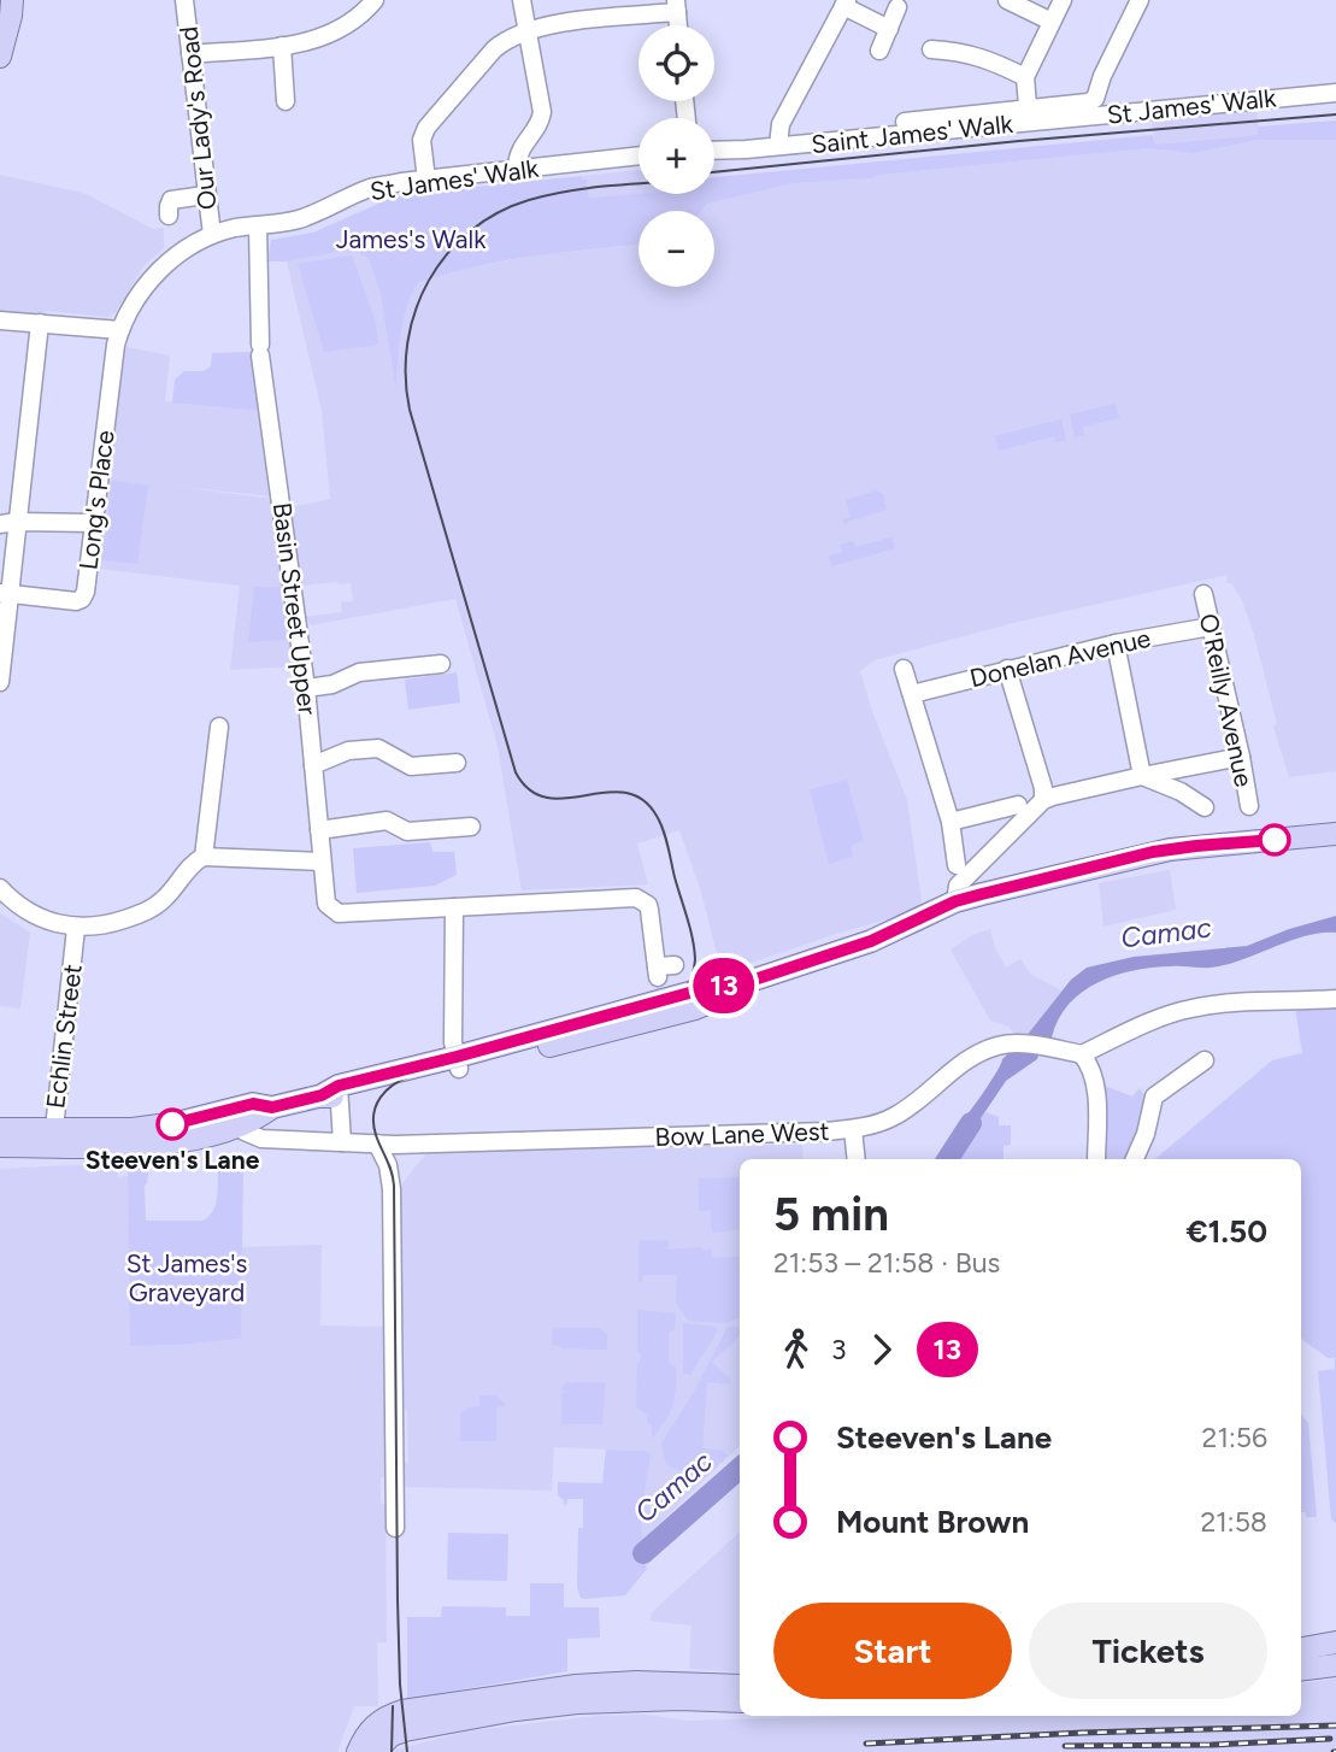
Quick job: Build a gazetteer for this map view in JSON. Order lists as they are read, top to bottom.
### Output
{
  "streets": {
    "street": [
      "St James' Walk",
      "Our Lady's Road",
      "Saint James' Walk",
      "Long's Place",
      "Basin Street Upper",
      "Donelan Avenue",
      "O'Reilly Avenue",
      "Echlin Street",
      "Bow Lane West"
    ]
  },
  "crossings": [
    ["St James' Walk", "Our Lady's Road"],
    ["St James' Walk", "Saint James' Walk"],
    ["St James' Walk", "Long's Place"],
    ["St James' Walk", "Basin Street Upper"],
    ["Our Lady's Road", "Long's Place"],
    ["Donelan Avenue", "O'Reilly Avenue"]
  ],
  "water": ["Camac"],
  "parks": ["James's Walk", "St James's Graveyard"],
  "places": ["Steeven's Lane"],
  "lines": ["bus line 13"],
  "page": {
    "on_map": "13",
    "map_buttons": ["+", "−"],
    "heading": ["5 min", "21:53 – 21:58 · Bus", "€1.50"],
    "legs": ["3", "13"],
    "list": [
      {
        "name": "Steeven's Lane",
        "value": "21:56"
      },
      {
        "name": "Mount Brown",
        "value": "21:58"
      }
    ],
    "buttons": ["Start", "Tickets"]
  }
}
